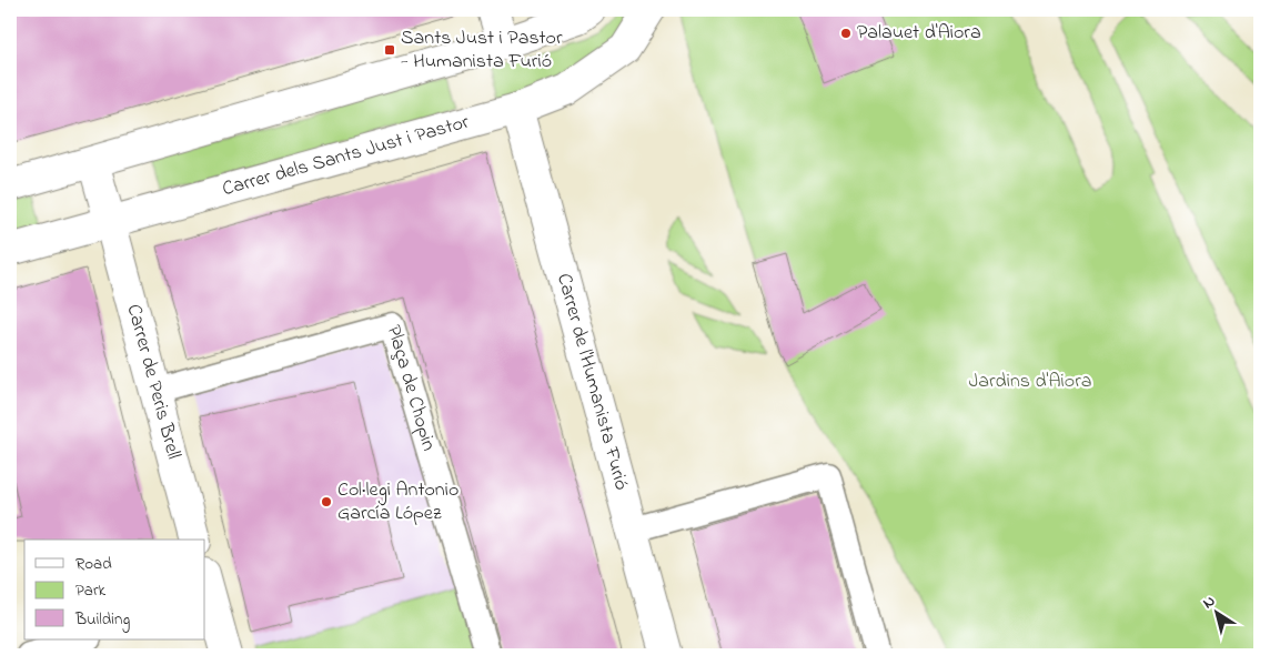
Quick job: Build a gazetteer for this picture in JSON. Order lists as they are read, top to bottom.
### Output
{
  "streets": {
    "street": [
      "Carrer dels Sants Just i Pastor",
      "Carrer de Peris Brell",
      "Carrer de l'Humanista Furió",
      "Plaça de Chopin"
    ]
  },
  "crossings": [
    ["Carrer dels Sants Just i Pastor", "Carrer de Peris Brell"],
    ["Carrer dels Sants Just i Pastor", "Carrer de l'Humanista Furió"],
    ["Carrer de Peris Brell", "Plaça de Chopin"]
  ],
  "parks": ["Jardins d'Aiora"],
  "places": {
    "other": ["Palauet d'Aiora", "Col·legi Antonio García López"],
    "transit": ["Sants Just i Pastor - Humanista Furió"]
  },
  "legend": ["Road", "Park", "Building"],
  "north": "top left"
}
